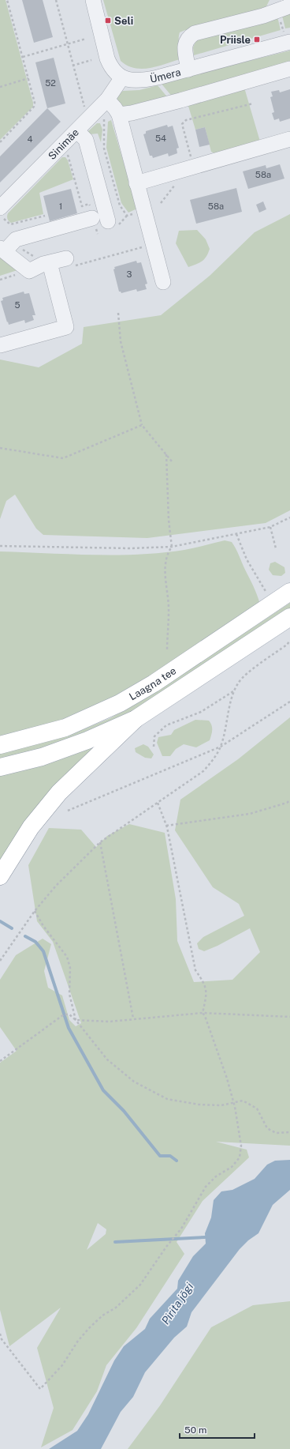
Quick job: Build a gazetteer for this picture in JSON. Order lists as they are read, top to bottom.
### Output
{
  "streets": {
    "main road": ["Laagna tee"],
    "street": ["Ümera", "Sinimäe"]
  },
  "crossings": [
    ["Ümera", "Sinimäe"]
  ],
  "water": ["Pirita jõgi"],
  "places": {
    "transit": ["Seli", "Priisle"]
  },
  "house_numbers": [
    "52",
    "54",
    "4",
    "58a",
    "1",
    "58a",
    "3",
    "5"
  ],
  "scale_bar": "50 m"
}
